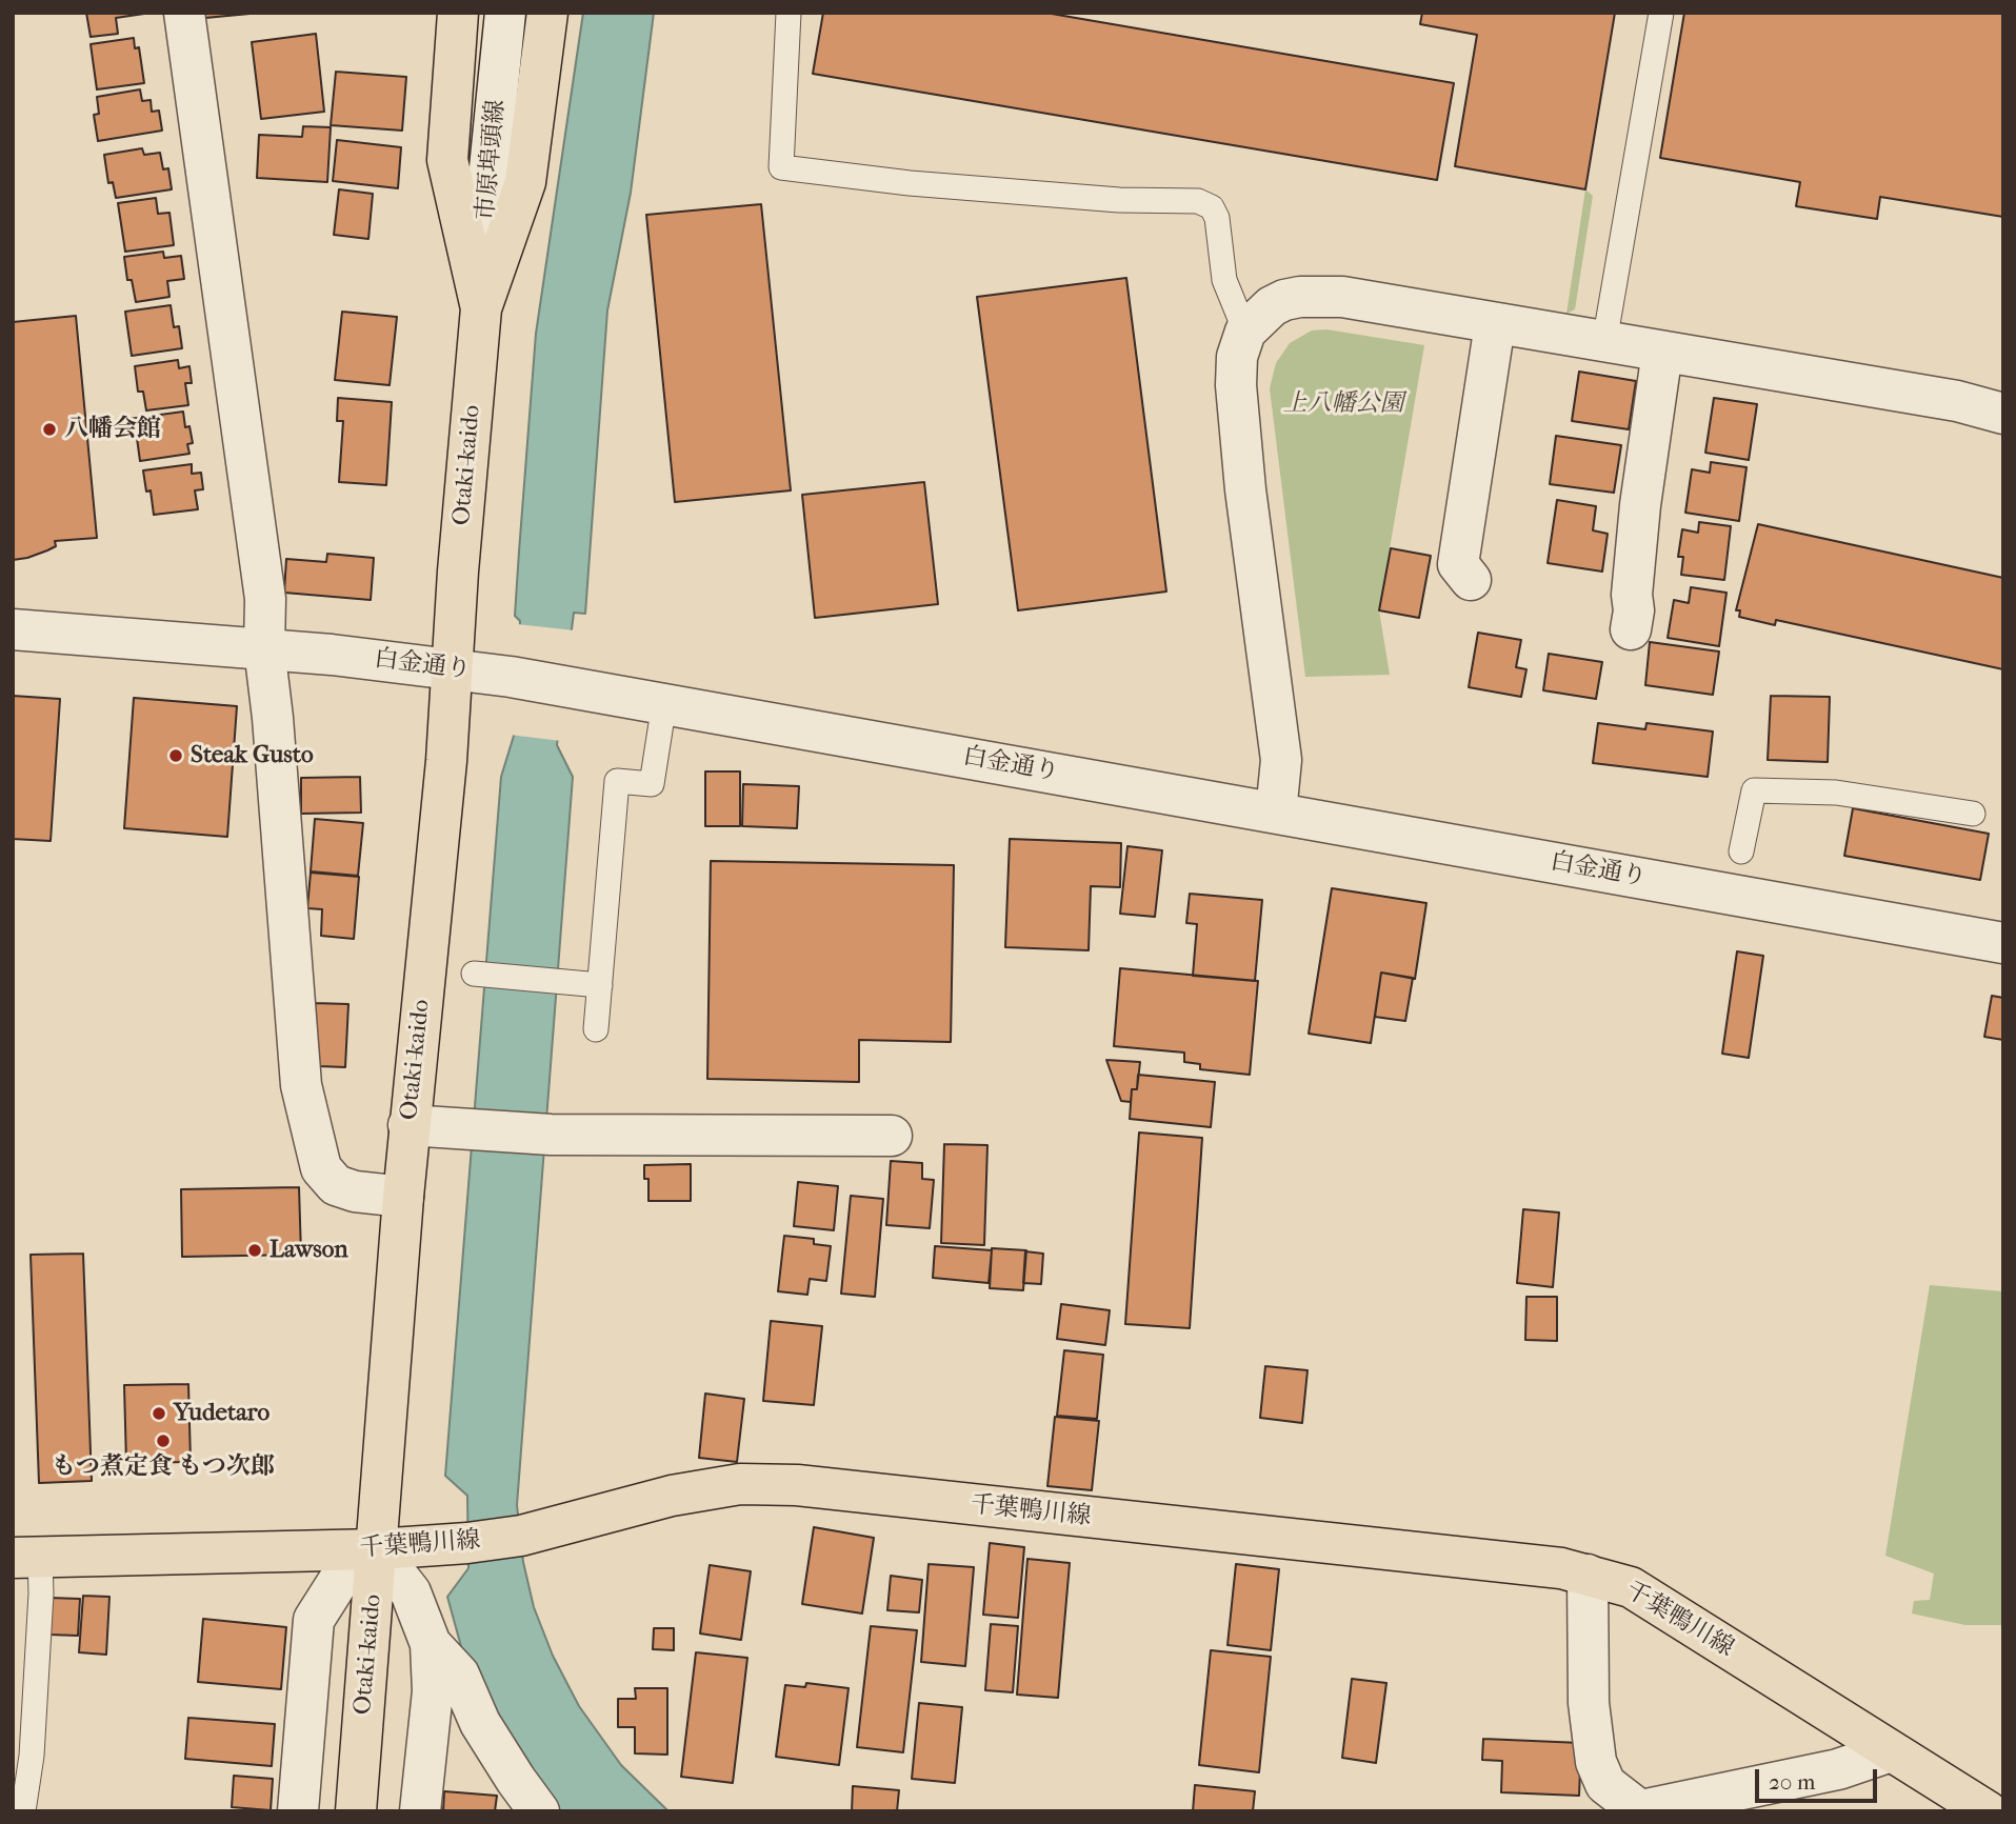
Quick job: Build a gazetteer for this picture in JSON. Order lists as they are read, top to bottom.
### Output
{
  "streets": {
    "main road": ["Otaki-kaido", "千葉鴨川線"],
    "street": ["市原埠頭線", "白金通り"]
  },
  "crossings": [
    ["市原埠頭線", "Otaki-kaido"],
    ["Otaki-kaido", "白金通り"],
    ["Otaki-kaido", "千葉鴨川線"]
  ],
  "parks": ["上八幡公園"],
  "places": [
    "八幡会館",
    "Steak Gusto",
    "Lawson",
    "Yudetaro",
    "もつ煮定食 もつ次郎"
  ],
  "scale_bar": "20 m"
}
